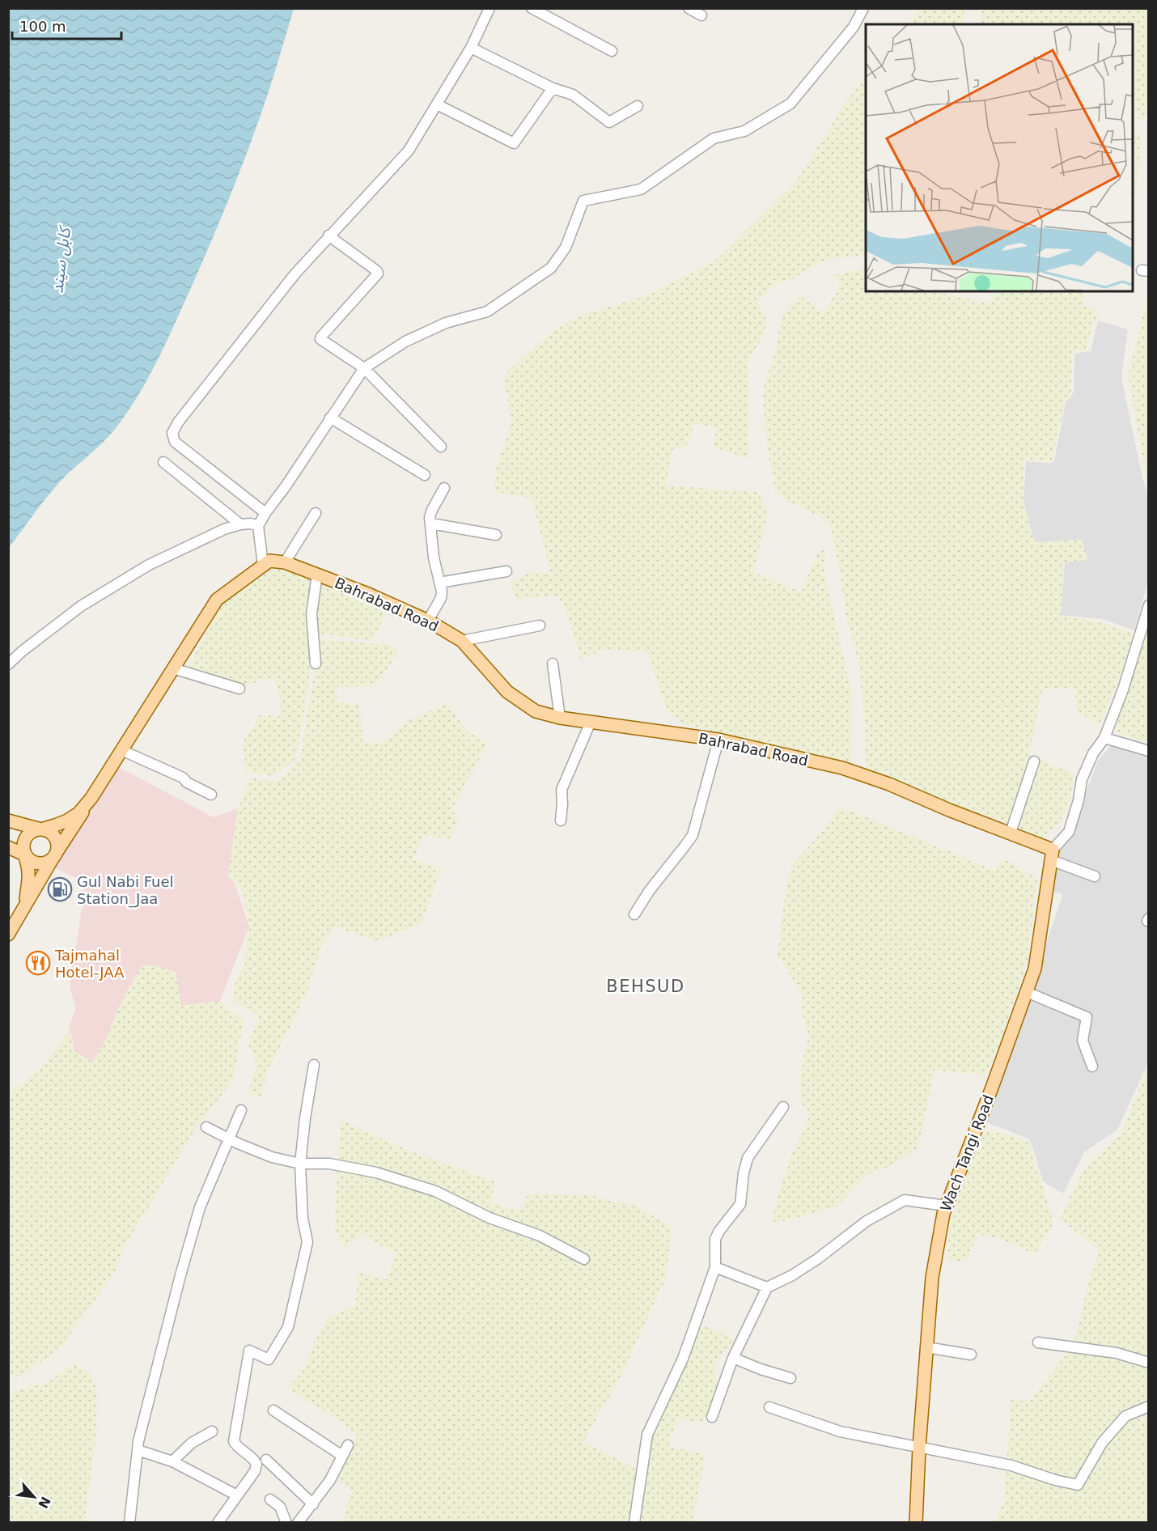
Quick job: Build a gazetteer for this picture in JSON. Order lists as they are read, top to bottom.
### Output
{
  "streets": {
    "main road": ["Bahrabad Road", "Wach Tangi Road"]
  },
  "crossings": [
    ["Bahrabad Road", "Wach Tangi Road"]
  ],
  "districts": ["BEHSUD"],
  "water": ["کابل سيند"],
  "places": {
    "fuel station": ["Gul Nabi Fuel Station_Jaa"],
    "restaurant": ["Tajmahal Hotel-JAA"]
  },
  "scale_bar": "100 m",
  "north": "bottom right"
}
